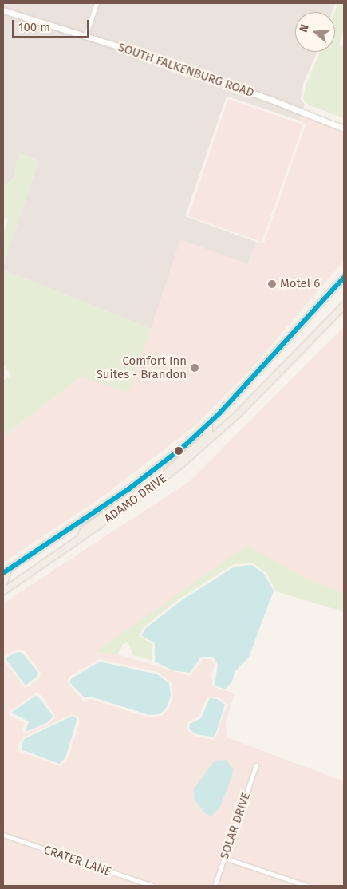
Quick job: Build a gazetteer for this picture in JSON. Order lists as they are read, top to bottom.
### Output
{
  "streets": {
    "main road": ["ADAMO DRIVE"],
    "street": ["SOUTH FALKENBURG ROAD", "SOLAR DRIVE", "CRATER LANE"]
  },
  "places": ["Motel 6", "Comfort Inn Suites - Brandon"],
  "scale_bar": "100 m",
  "north": "left"
}
